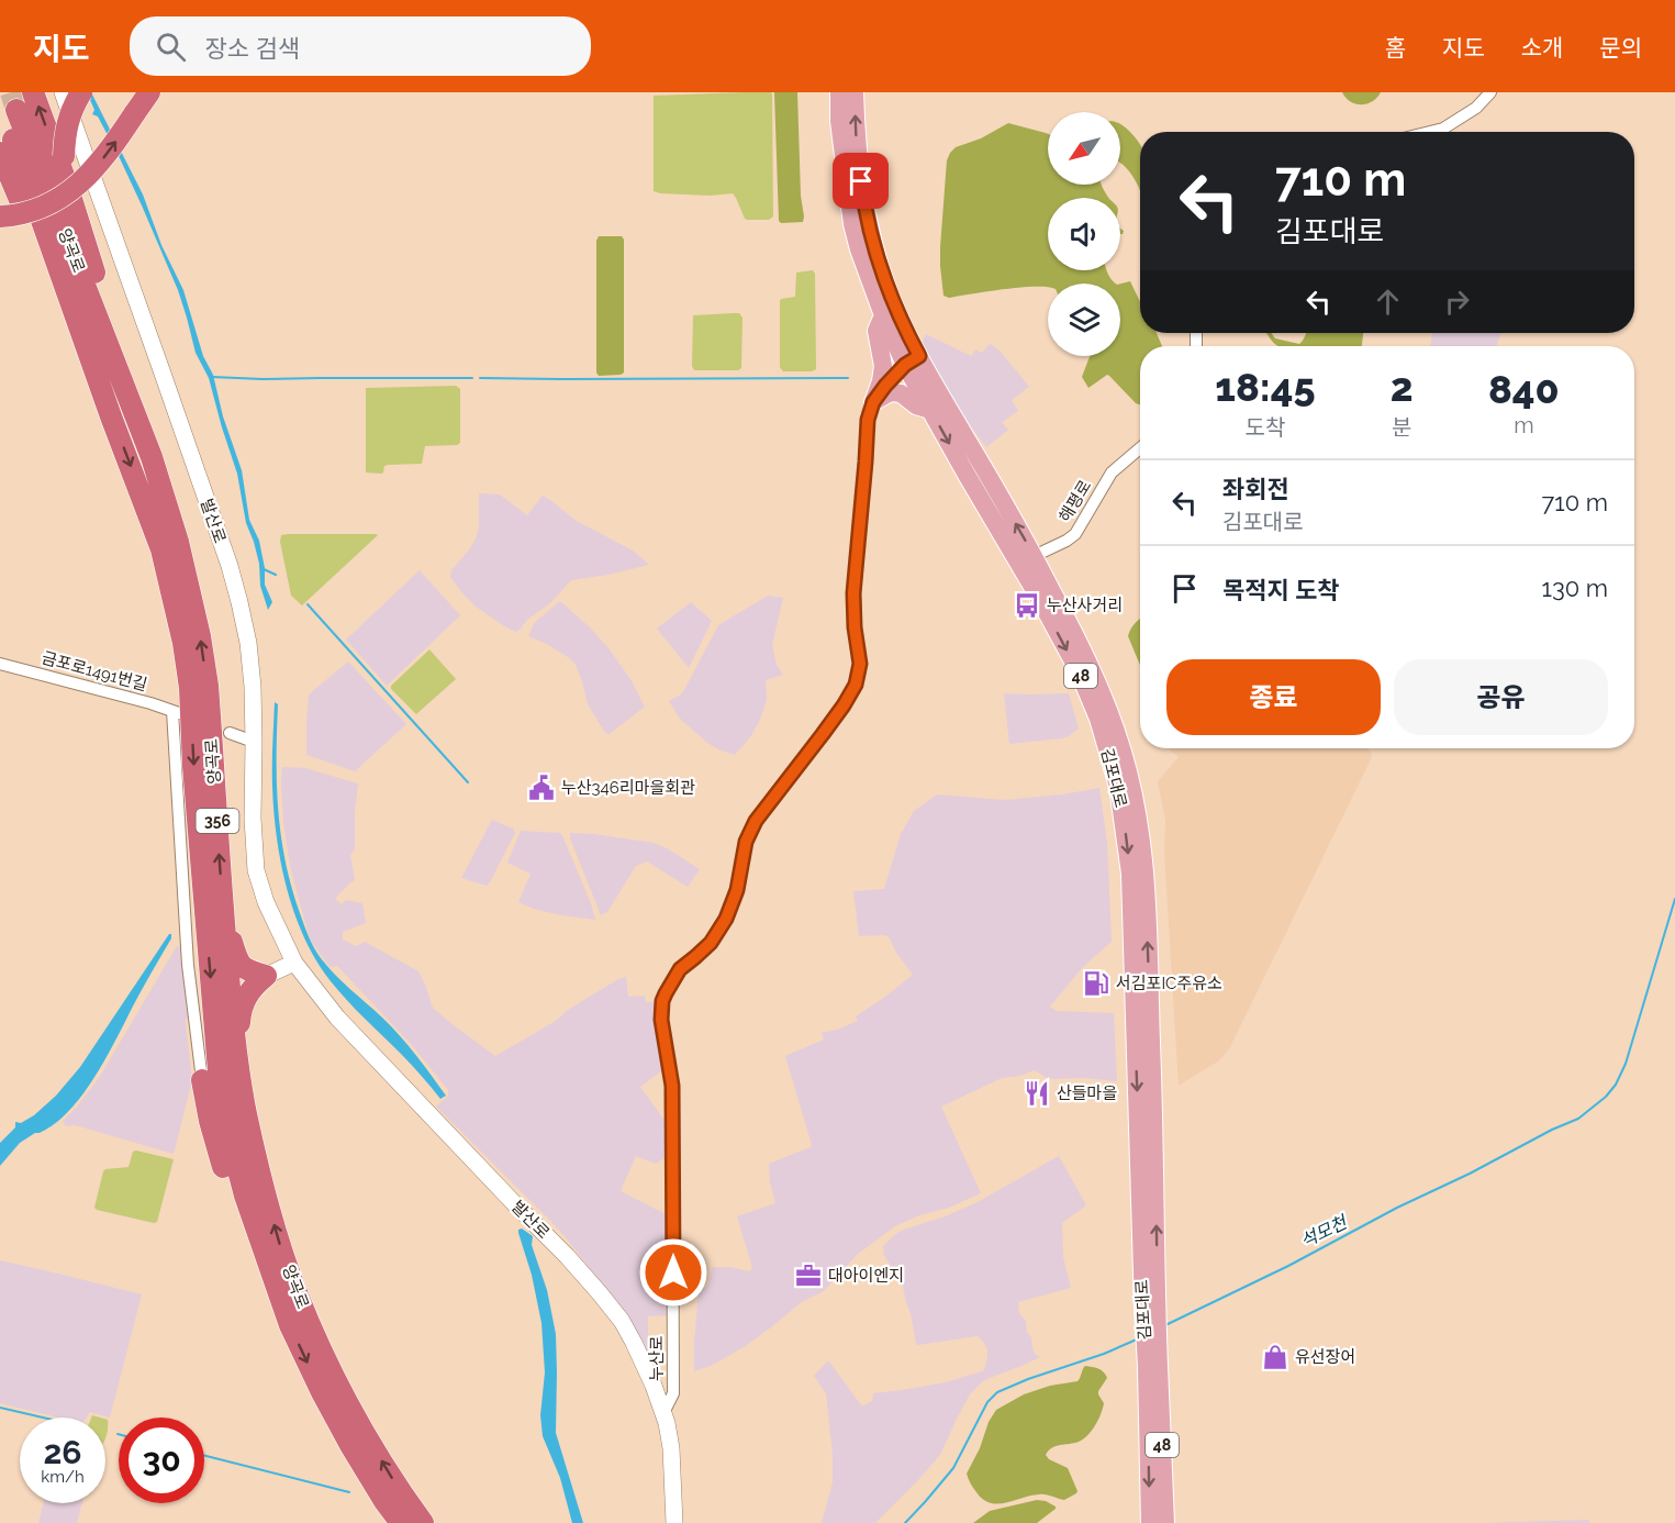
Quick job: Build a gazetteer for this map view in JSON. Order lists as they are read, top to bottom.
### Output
{
  "streets": {
    "highway": ["양곡로", "356"],
    "main road": ["48", "김포대로"],
    "street": [
      "해평로",
      "발산로",
      "금포로1491번길",
      "누산로"
    ]
  },
  "crossings": [
    ["해평로", "김포대로"],
    ["발산로", "누산로"],
    ["김포대로", "누산로"]
  ],
  "water": ["석모천"],
  "places": {
    "bus stop": ["누산사거리"],
    "public building": ["누산346리마을회관"],
    "fuel station": ["서김포IC주유소"],
    "restaurant": ["산들마을"],
    "office": ["대아이엔지"],
    "shop": ["유선장어"]
  },
  "north": "bottom left",
  "page": {
    "header": "지도",
    "search": "장소 검색",
    "nav": [
      "홈",
      "지도",
      "소개",
      "문의"
    ],
    "turn": ["710 m", "김포대로"],
    "eta": [
      "18:45",
      "도착",
      "2",
      "분",
      "840",
      "m"
    ],
    "list": [
      {
        "name": "좌회전",
        "note": "김포대로",
        "value": "710 m"
      },
      {
        "name": "목적지 도착",
        "value": "130 m"
      }
    ],
    "buttons": ["종료", "공유"],
    "speed": "26 km/h",
    "limit": "30"
  }
}
